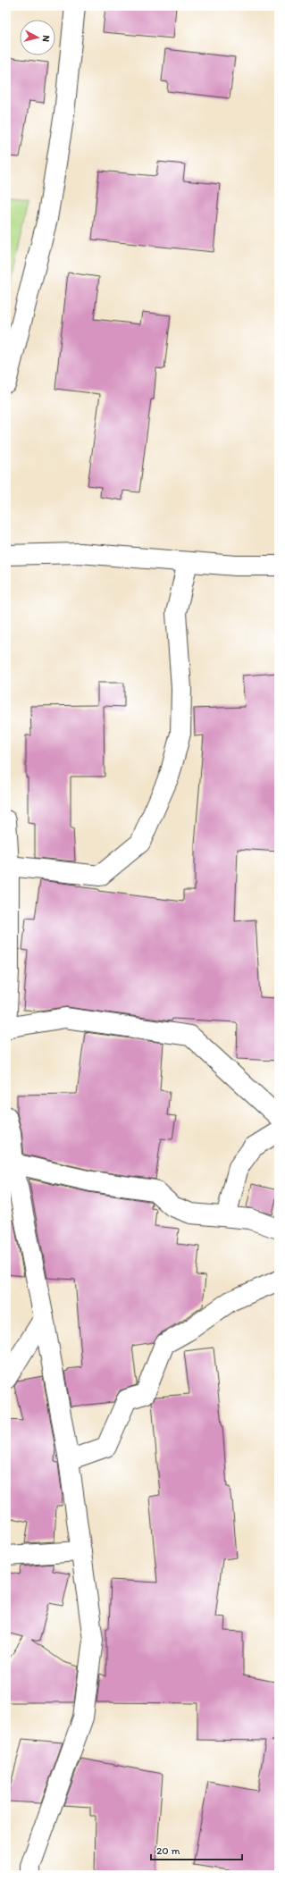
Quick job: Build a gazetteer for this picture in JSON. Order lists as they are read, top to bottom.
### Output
{
  "scale_bar": "20 m",
  "north": "right"
}
